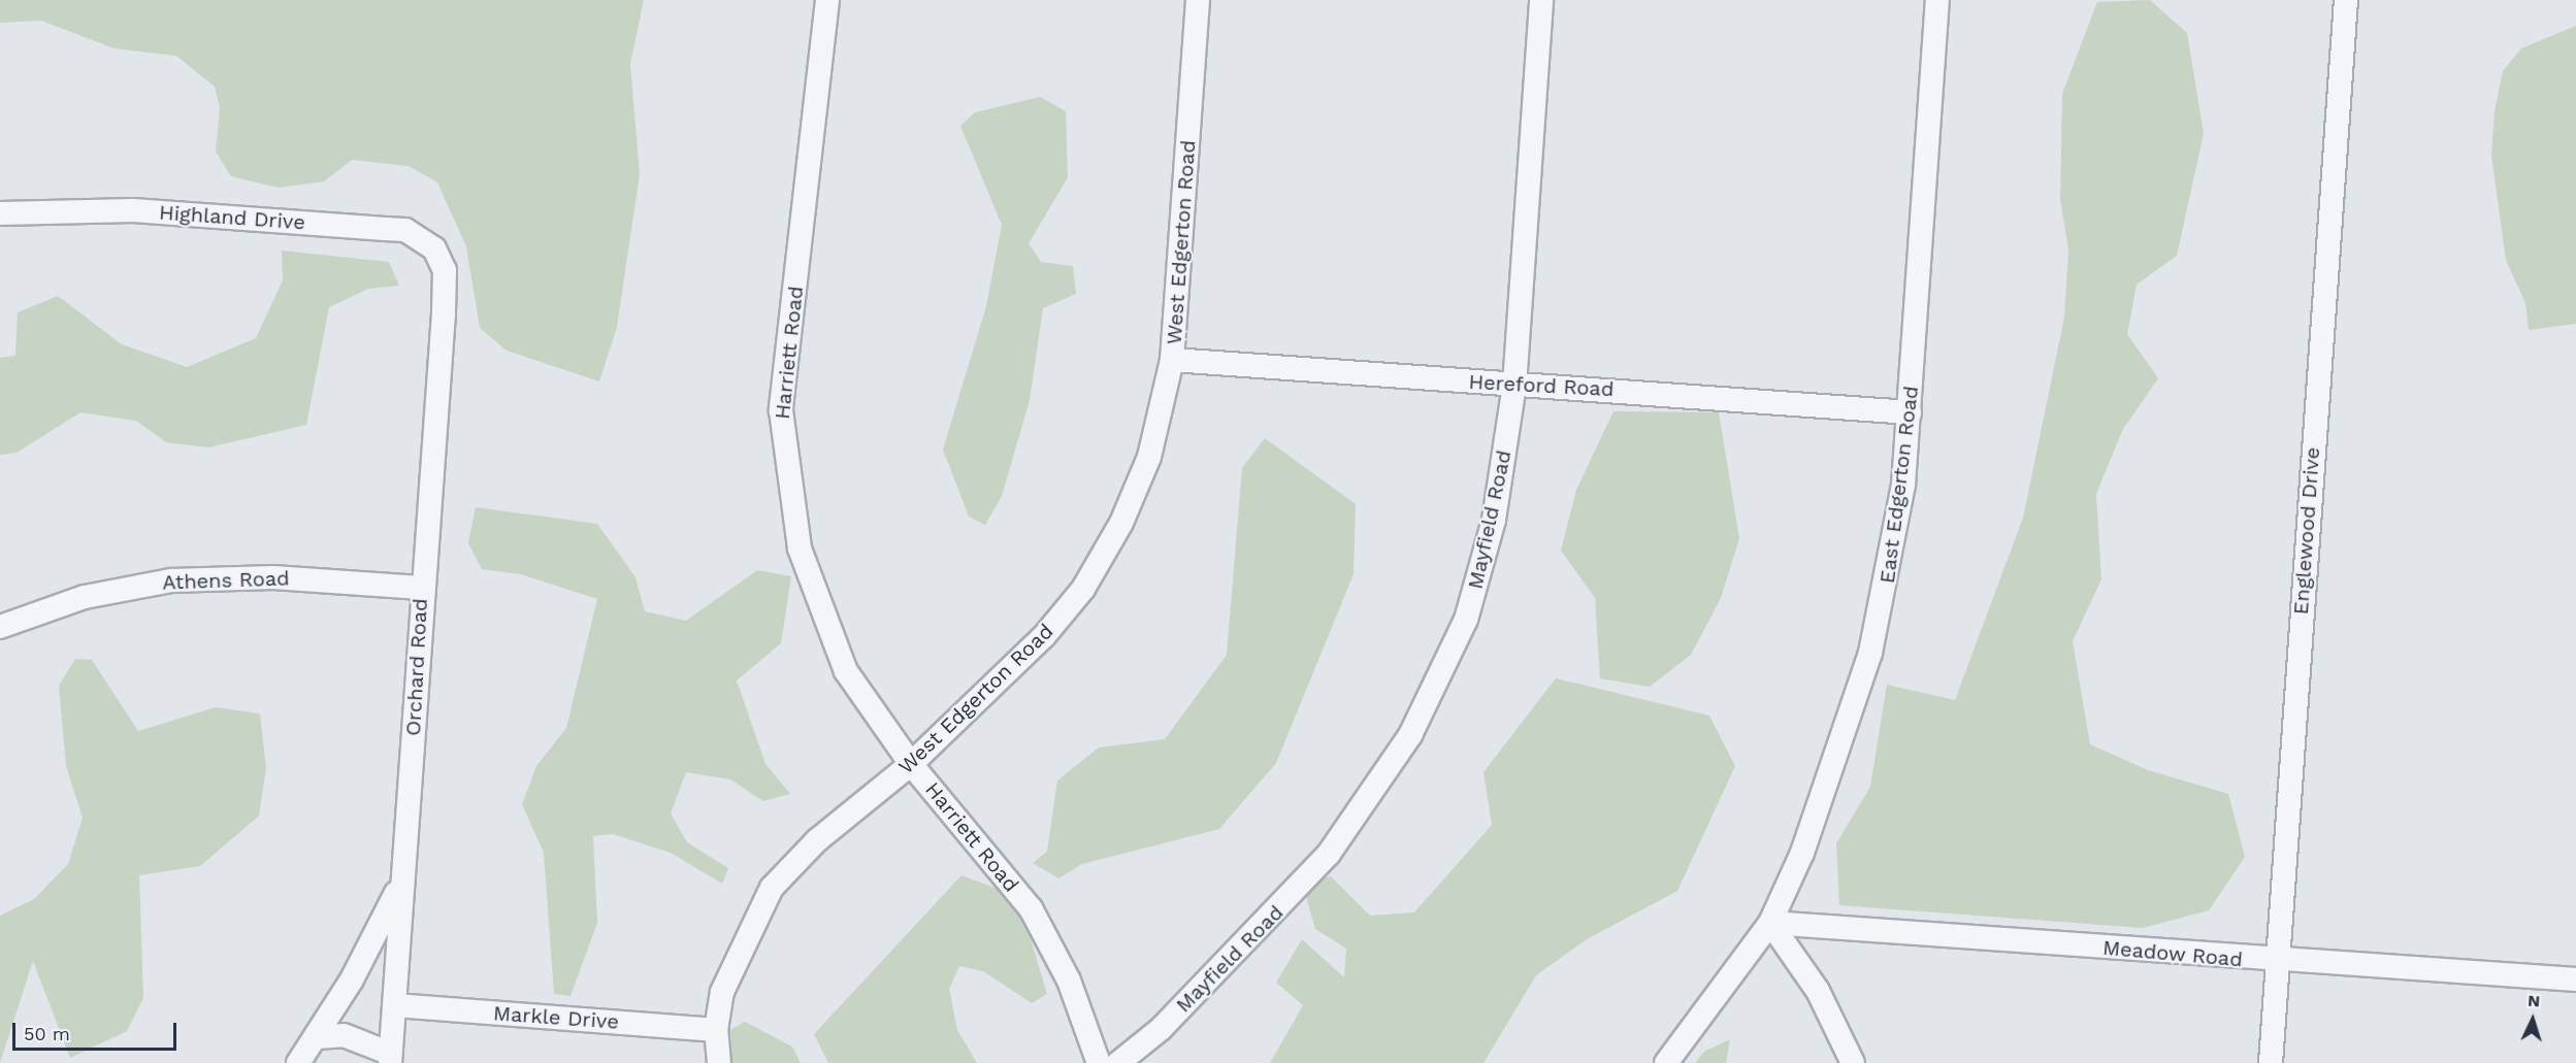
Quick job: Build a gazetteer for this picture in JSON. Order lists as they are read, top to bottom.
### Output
{
  "streets": {
    "street": [
      "Highland Drive",
      "West Edgerton Road",
      "Harriett Road",
      "Hereford Road",
      "East Edgerton Road",
      "Mayfield Road",
      "Englewood Drive",
      "Athens Road",
      "Orchard Road",
      "Meadow Road",
      "Markle Drive"
    ]
  },
  "crossings": [
    ["Highland Drive", "Orchard Road"],
    ["West Edgerton Road", "Harriett Road"],
    ["West Edgerton Road", "Hereford Road"],
    ["West Edgerton Road", "Markle Drive"],
    ["Hereford Road", "East Edgerton Road"],
    ["Hereford Road", "Mayfield Road"],
    ["East Edgerton Road", "Meadow Road"],
    ["Englewood Drive", "Meadow Road"],
    ["Athens Road", "Orchard Road"],
    ["Orchard Road", "Markle Drive"]
  ],
  "scale_bar": "50 m",
  "north": "top"
}
